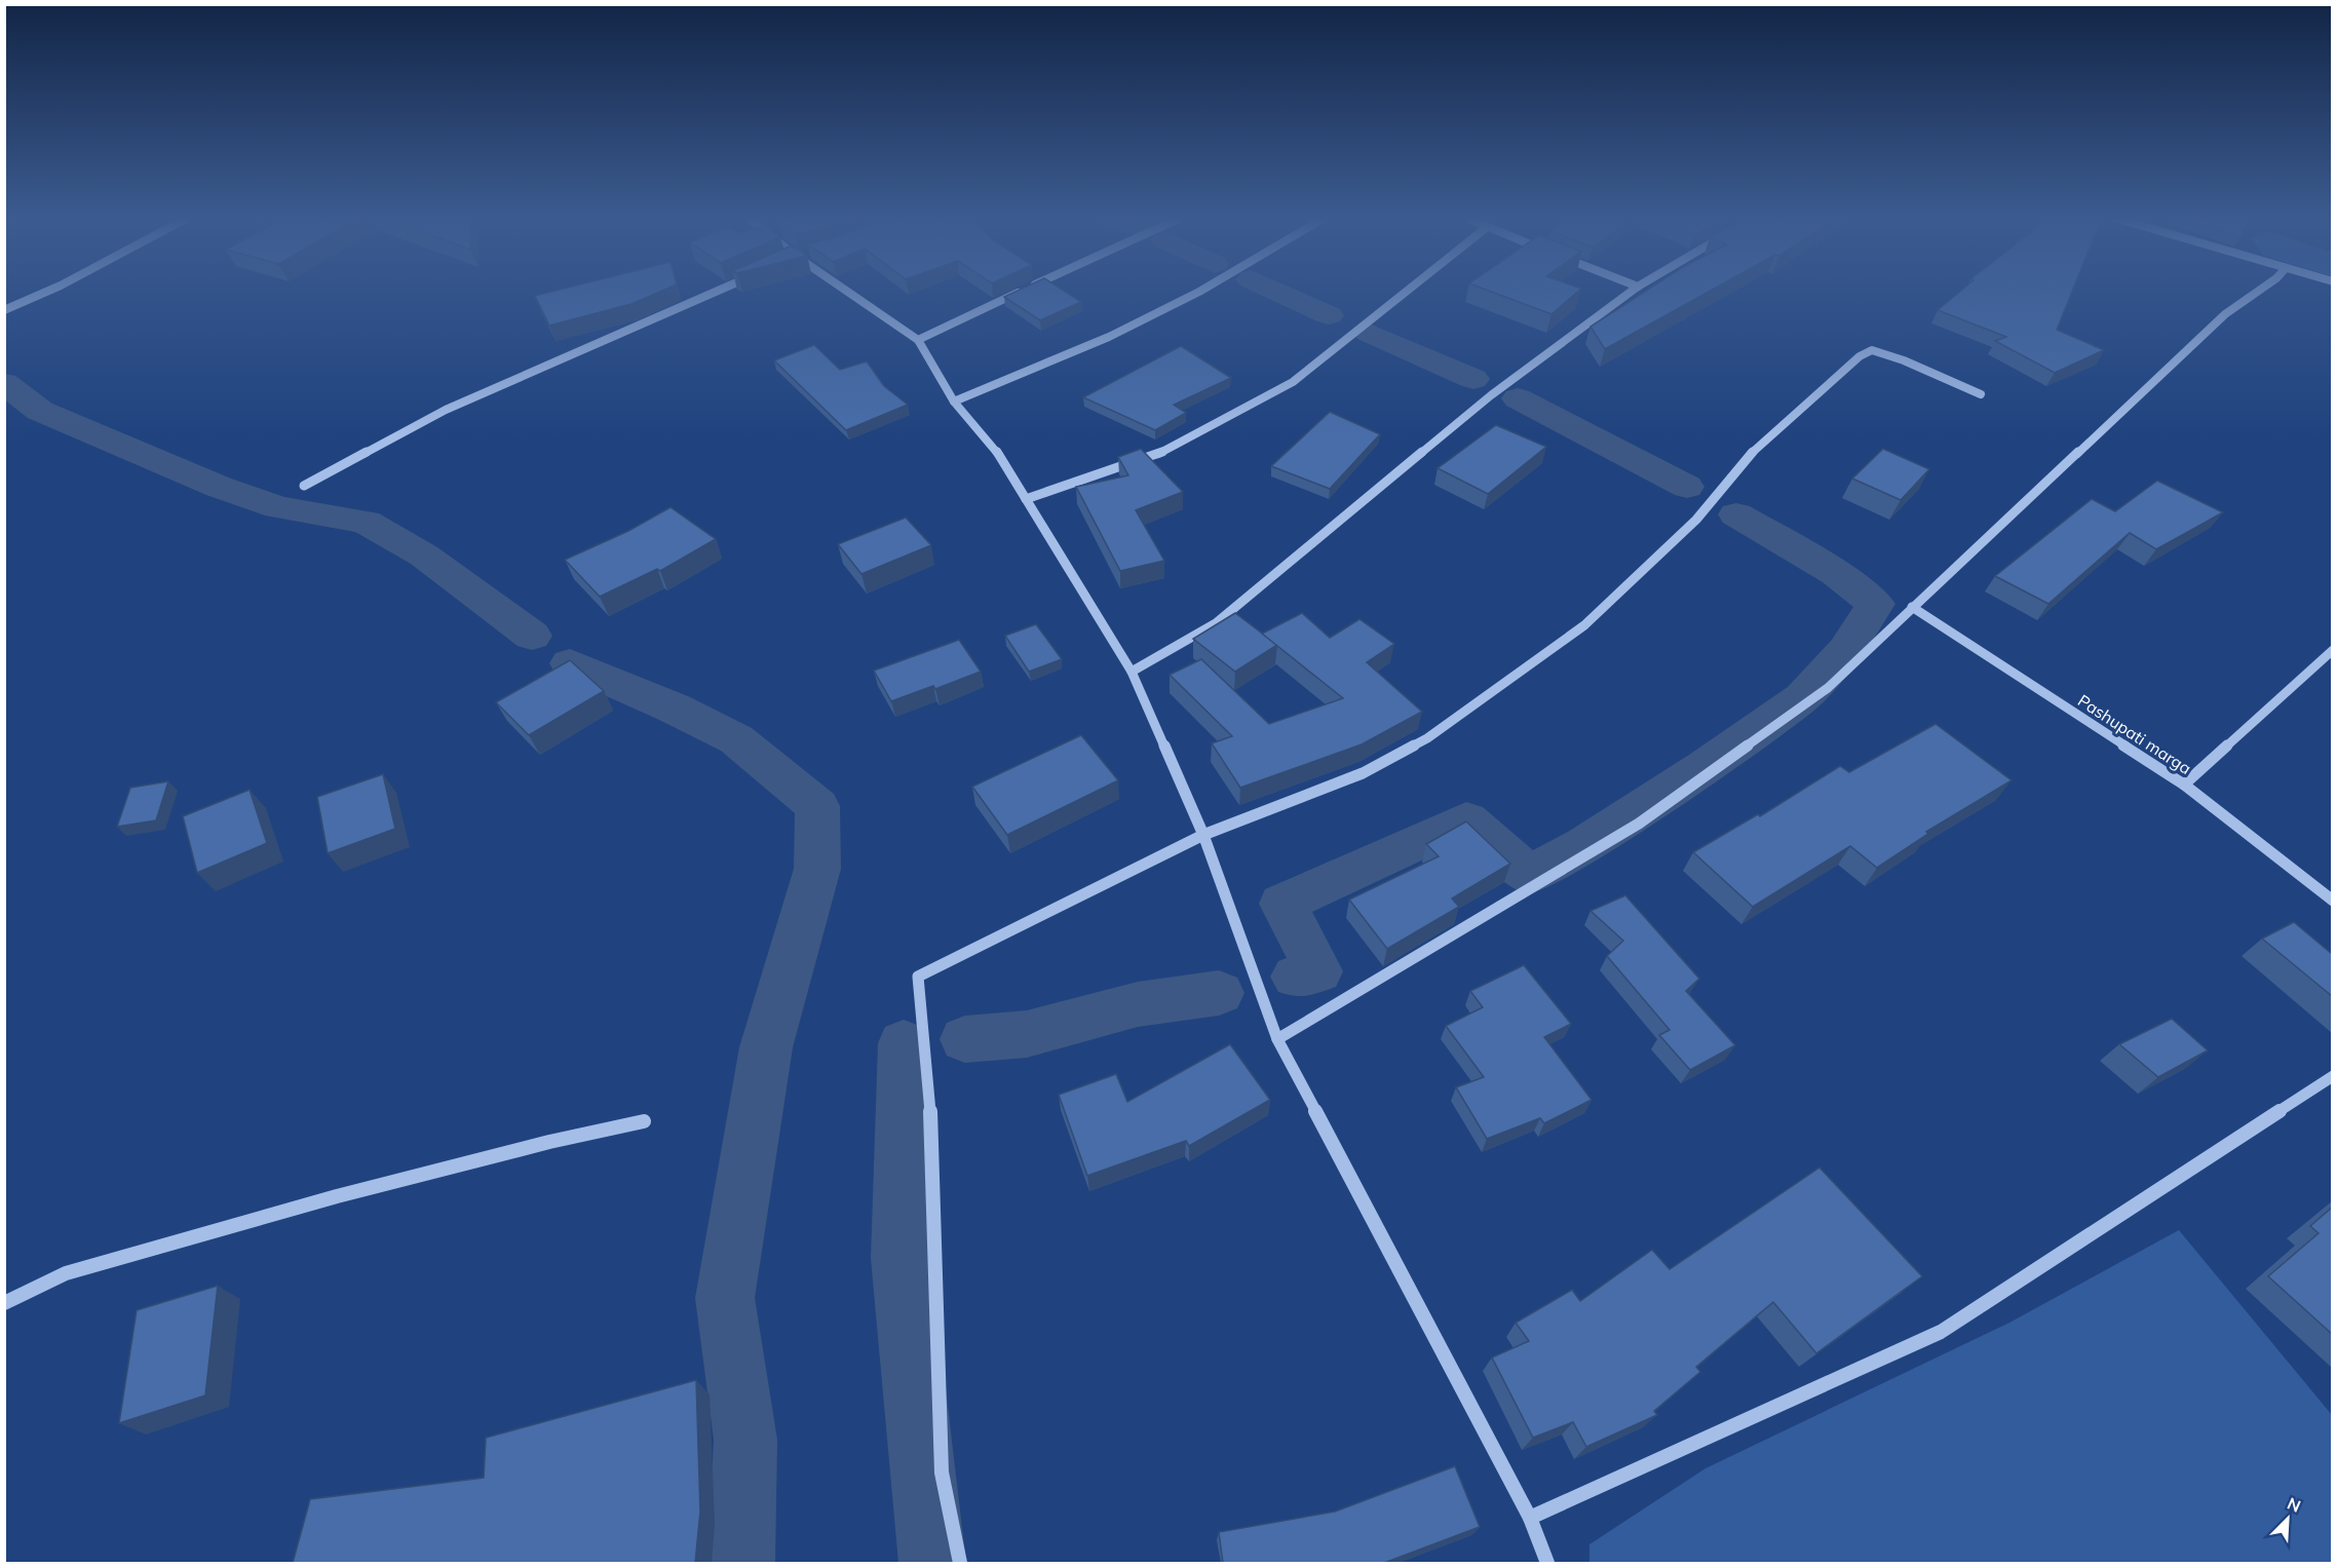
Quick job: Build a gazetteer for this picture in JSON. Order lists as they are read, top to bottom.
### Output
{
  "streets": {
    "street": ["Pashupati marga"]
  },
  "north": "top right"
}
